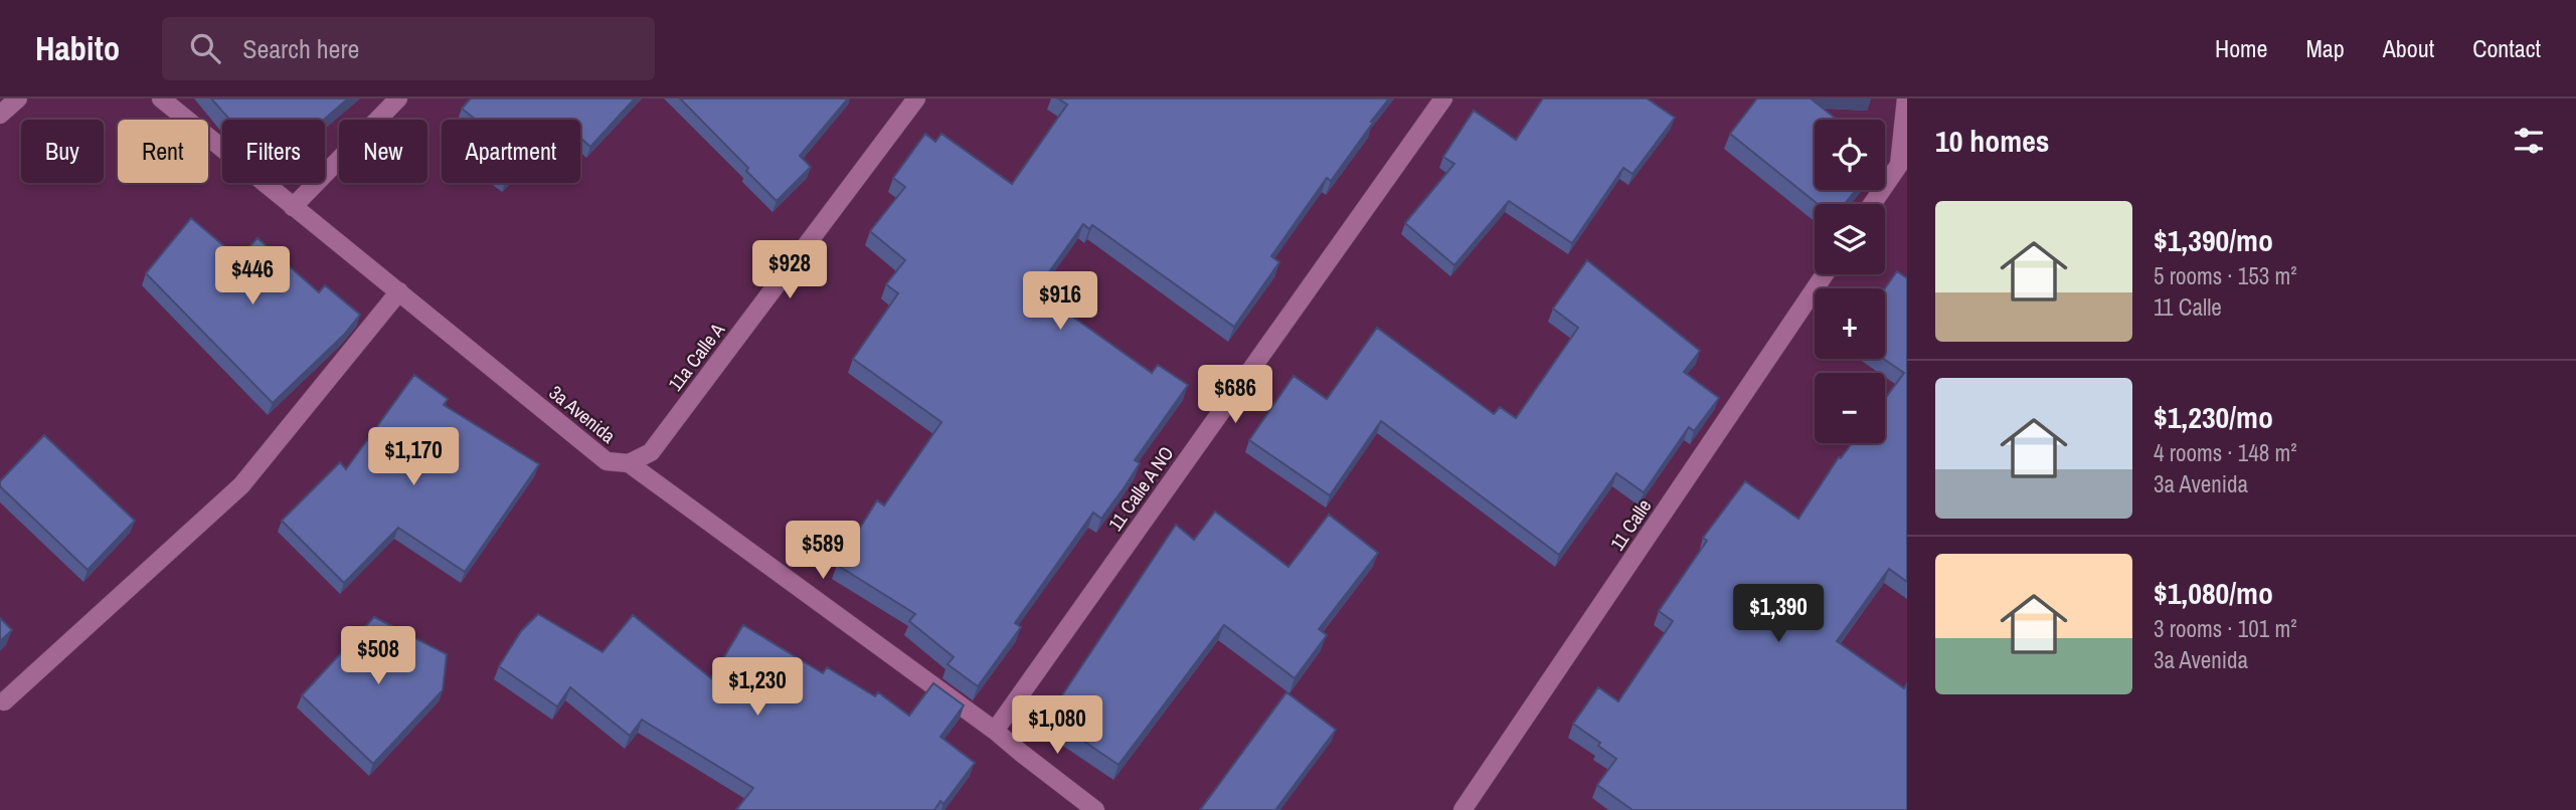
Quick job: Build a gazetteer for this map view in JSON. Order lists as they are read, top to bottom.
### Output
{
  "streets": {
    "street": [
      "11a Calle A",
      "3a Avenida",
      "11 Calle A NO",
      "11 Calle"
    ]
  },
  "crossings": [
    ["11a Calle A", "3a Avenida"],
    ["3a Avenida", "11 Calle A NO"]
  ],
  "page": {
    "header": "Habito",
    "search": "Search here",
    "nav": [
      "Home",
      "Map",
      "About",
      "Contact"
    ],
    "heading": "10 homes",
    "map_buttons": ["+", "−"],
    "chip": [
      "Buy",
      "Rent",
      "Filters",
      "New",
      "Apartment"
    ],
    "list": [
      {
        "name": "$1,390/mo",
        "note": "5 rooms · 153 m² · 11 Calle"
      },
      {
        "name": "$1,230/mo",
        "note": "4 rooms · 148 m² · 3a Avenida"
      },
      {
        "name": "$1,080/mo",
        "note": "3 rooms · 101 m² · 3a Avenida"
      }
    ],
    "price": [
      "$928",
      "$446",
      "$916",
      "$686",
      "$1,170",
      "$589",
      "$1,390",
      "$508",
      "$1,230",
      "$1,080"
    ]
  }
}
